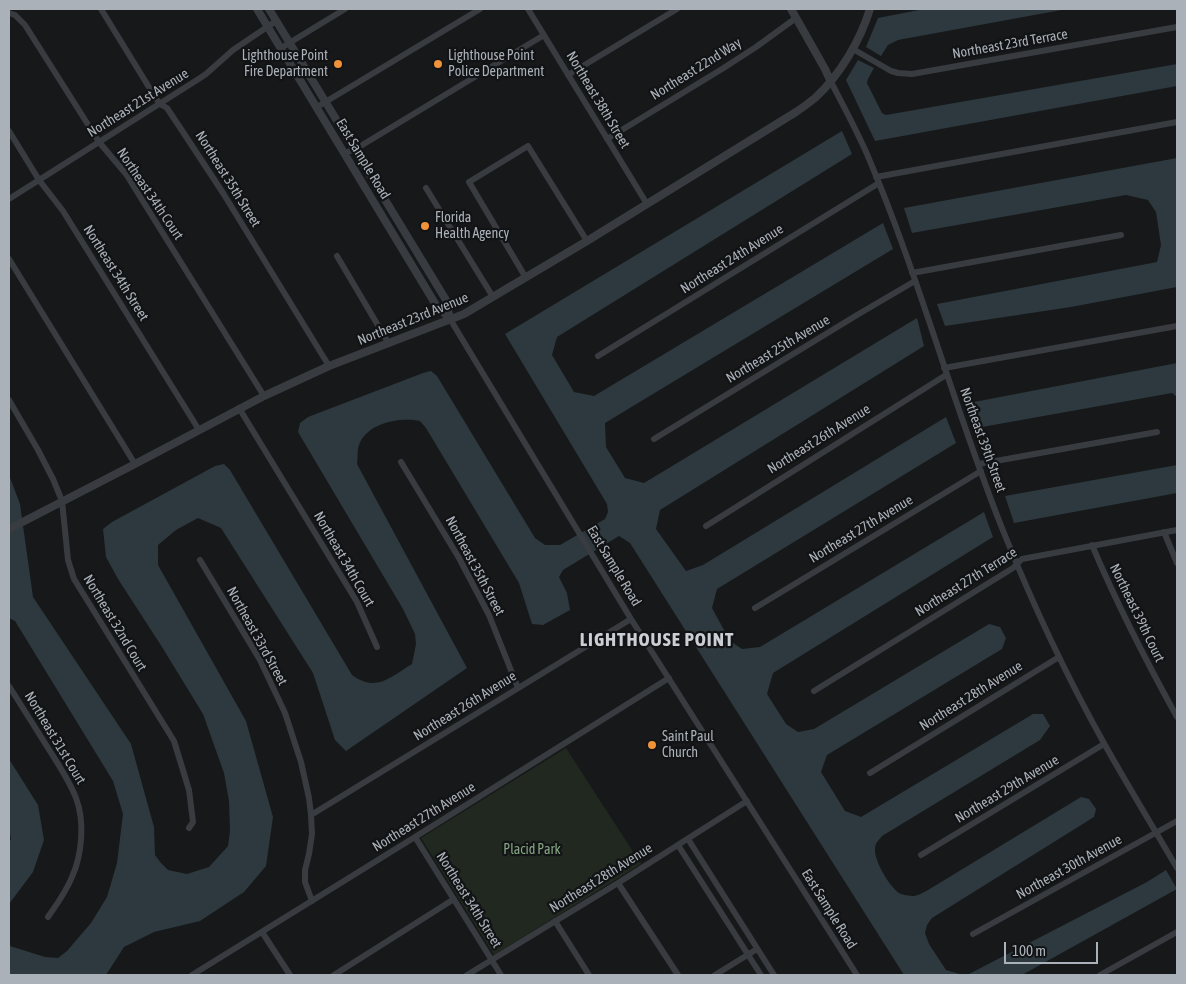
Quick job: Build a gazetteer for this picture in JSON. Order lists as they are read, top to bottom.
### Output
{
  "streets": {
    "street": [
      "Northeast 23rd Terrace",
      "Northeast 22nd Way",
      "Northeast 38th Street",
      "Northeast 21st Avenue",
      "East Sample Road",
      "Northeast 35th Street",
      "Northeast 34th Court",
      "Northeast 24th Avenue",
      "Northeast 34th Street",
      "Northeast 23rd Avenue",
      "Northeast 25th Avenue",
      "Northeast 26th Avenue",
      "Northeast 39th Street",
      "Northeast 27th Avenue",
      "Northeast 27th Terrace",
      "Northeast 39th Court",
      "Northeast 32nd Court",
      "Northeast 33rd Street",
      "Northeast 28th Avenue",
      "Northeast 31st Court",
      "Northeast 29th Avenue",
      "Northeast 30th Avenue"
    ]
  },
  "crossings": [
    ["Northeast 23rd Terrace", "Northeast 23rd Avenue"],
    ["Northeast 22nd Way", "Northeast 38th Street"],
    ["Northeast 22nd Way", "Northeast 39th Street"],
    ["Northeast 38th Street", "Northeast 23rd Avenue"],
    ["Northeast 21st Avenue", "East Sample Road"],
    ["Northeast 21st Avenue", "Northeast 35th Street"],
    ["Northeast 21st Avenue", "Northeast 34th Court"],
    ["Northeast 21st Avenue", "Northeast 34th Street"],
    ["East Sample Road", "Northeast 23rd Avenue"],
    ["East Sample Road", "Northeast 26th Avenue"],
    ["East Sample Road", "Northeast 27th Avenue"],
    ["East Sample Road", "Northeast 28th Avenue"],
    ["Northeast 35th Street", "Northeast 23rd Avenue"],
    ["Northeast 35th Street", "Northeast 26th Avenue"],
    ["Northeast 34th Court", "Northeast 23rd Avenue"],
    ["Northeast 24th Avenue", "Northeast 39th Street"],
    ["Northeast 34th Street", "Northeast 23rd Avenue"],
    ["Northeast 34th Street", "Northeast 27th Avenue"],
    ["Northeast 34th Street", "Northeast 28th Avenue"],
    ["Northeast 23rd Avenue", "Northeast 39th Street"],
    ["Northeast 23rd Avenue", "Northeast 32nd Court"],
    ["Northeast 25th Avenue", "Northeast 39th Street"],
    ["Northeast 26th Avenue", "Northeast 39th Street"],
    ["Northeast 26th Avenue", "Northeast 33rd Street"],
    ["Northeast 39th Street", "Northeast 27th Avenue"],
    ["Northeast 39th Street", "Northeast 27th Terrace"],
    ["Northeast 39th Street", "Northeast 28th Avenue"],
    ["Northeast 39th Street", "Northeast 29th Avenue"],
    ["Northeast 39th Street", "Northeast 30th Avenue"],
    ["Northeast 27th Avenue", "Northeast 33rd Street"],
    ["Northeast 27th Terrace", "Northeast 39th Court"]
  ],
  "districts": ["LIGHTHOUSE POINT"],
  "parks": ["Placid Park"],
  "places": [
    "Lighthouse Point Fire Department",
    "Lighthouse Point Police Department",
    "Florida Health Agency",
    "Saint Paul Church"
  ],
  "scale_bar": "100 m"
}
